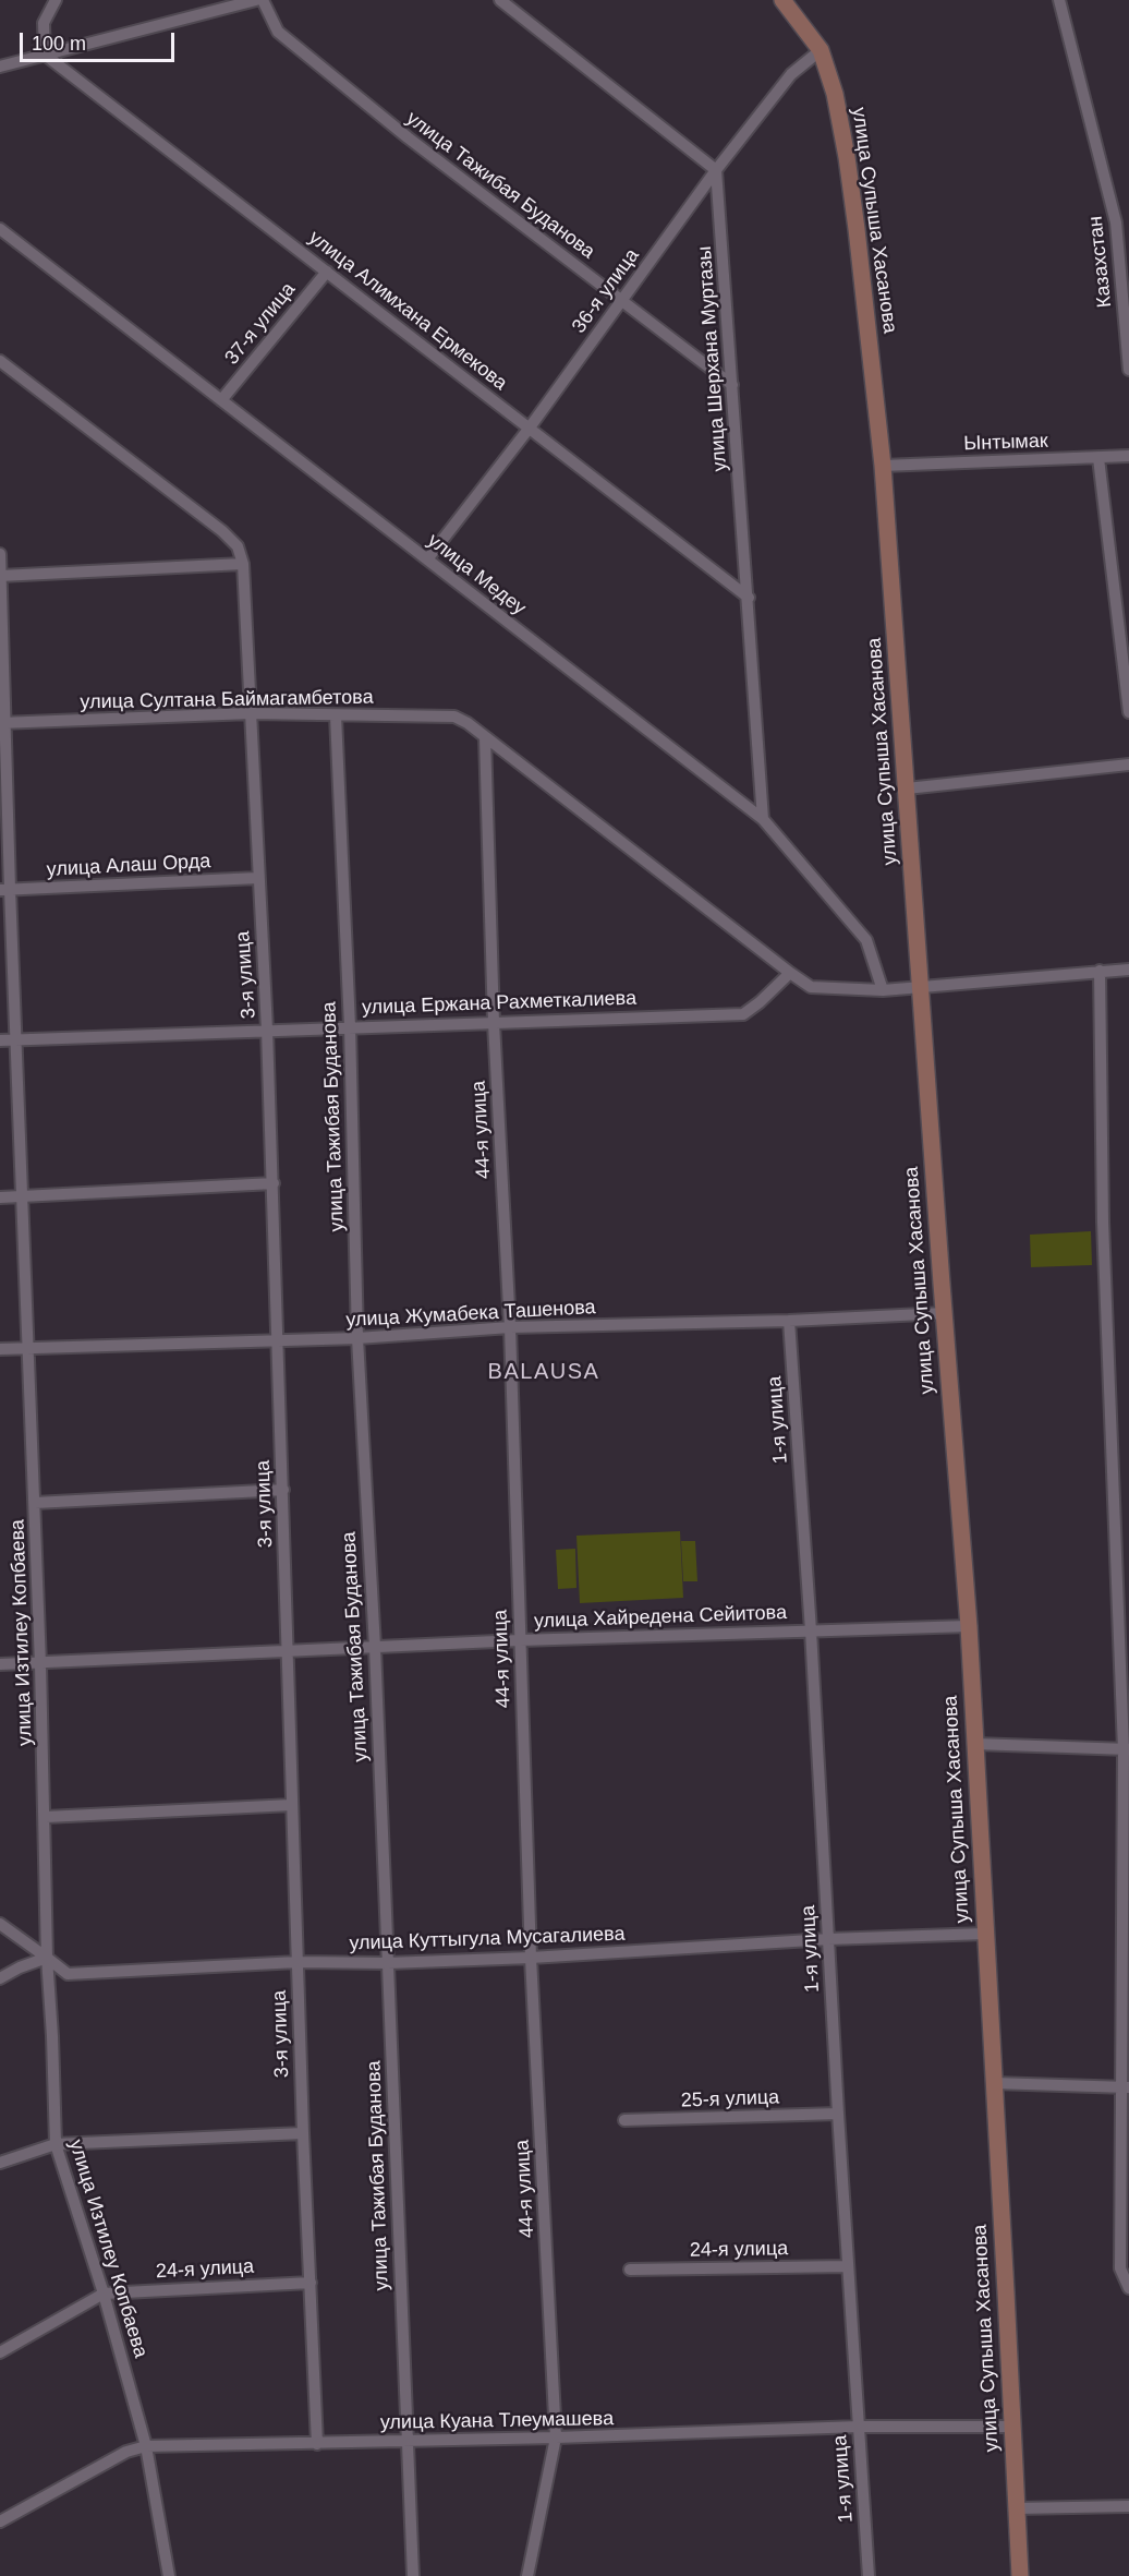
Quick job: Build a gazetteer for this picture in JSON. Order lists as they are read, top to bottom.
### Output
{
  "streets": {
    "street": [
      "улица Тажибая Буданова",
      "улица Супыша Хасанова",
      "Казахстан",
      "36-я улица",
      "улица Алимхана Ермекова",
      "37-я улица",
      "улица Шерхана Муртазы",
      "Ынтымак",
      "улица Медеу",
      "улица Султана Баймагамбетова",
      "улица Алаш Орда",
      "3-я улица",
      "улица Ержана Рахметкалиева",
      "44-я улица",
      "улица Жумабека Ташенова",
      "1-я улица",
      "улица Хайредена Сейитова",
      "улица Изтилеу Копбаева",
      "улица Куттыгула Мусагалиева",
      "25-я улица",
      "24-я улица",
      "улица Куана Тлеумашева"
    ]
  },
  "crossings": [
    ["улица Тажибая Буданова", "36-я улица"],
    ["улица Тажибая Буданова", "улица Шерхана Муртазы"],
    ["улица Тажибая Буданова", "улица Султана Баймагамбетова"],
    ["улица Тажибая Буданова", "улица Ержана Рахметкалиева"],
    ["улица Тажибая Буданова", "улица Жумабека Ташенова"],
    ["улица Тажибая Буданова", "улица Хайредена Сейитова"],
    ["улица Тажибая Буданова", "улица Куттыгула Мусагалиева"],
    ["улица Тажибая Буданова", "улица Куана Тлеумашева"],
    ["улица Супыша Хасанова", "36-я улица"],
    ["улица Супыша Хасанова", "Ынтымак"],
    ["улица Супыша Хасанова", "улица Жумабека Ташенова"],
    ["улица Супыша Хасанова", "улица Хайредена Сейитова"],
    ["улица Супыша Хасанова", "улица Куттыгула Мусагалиева"],
    ["улица Супыша Хасанова", "улица Куана Тлеумашева"],
    ["36-я улица", "улица Алимхана Ермекова"],
    ["36-я улица", "улица Шерхана Муртазы"],
    ["36-я улица", "улица Медеу"],
    ["улица Алимхана Ермекова", "37-я улица"],
    ["улица Алимхана Ермекова", "улица Шерхана Муртазы"],
    ["37-я улица", "улица Медеу"],
    ["улица Шерхана Муртазы", "улица Медеу"],
    ["улица Султана Баймагамбетова", "3-я улица"],
    ["улица Султана Баймагамбетова", "44-я улица"],
    ["улица Султана Баймагамбетова", "улица Изтилеу Копбаева"],
    ["улица Алаш Орда", "3-я улица"],
    ["улица Алаш Орда", "улица Изтилеу Копбаева"],
    ["3-я улица", "улица Ержана Рахметкалиева"],
    ["3-я улица", "улица Жумабека Ташенова"],
    ["3-я улица", "улица Хайредена Сейитова"],
    ["3-я улица", "улица Куттыгула Мусагалиева"],
    ["3-я улица", "24-я улица"],
    ["3-я улица", "улица Куана Тлеумашева"],
    ["улица Ержана Рахметкалиева", "44-я улица"],
    ["улица Ержана Рахметкалиева", "улица Изтилеу Копбаева"],
    ["44-я улица", "улица Жумабека Ташенова"],
    ["44-я улица", "улица Хайредена Сейитова"],
    ["44-я улица", "улица Куттыгула Мусагалиева"],
    ["44-я улица", "улица Куана Тлеумашева"],
    ["улица Жумабека Ташенова", "1-я улица"],
    ["улица Жумабека Ташенова", "улица Изтилеу Копбаева"],
    ["1-я улица", "улица Хайредена Сейитова"],
    ["1-я улица", "улица Куттыгула Мусагалиева"],
    ["1-я улица", "25-я улица"],
    ["1-я улица", "24-я улица"],
    ["1-я улица", "улица Куана Тлеумашева"],
    ["улица Хайредена Сейитова", "улица Изтилеу Копбаева"],
    ["улица Изтилеу Копбаева", "улица Куттыгула Мусагалиева"],
    ["улица Изтилеу Копбаева", "24-я улица"],
    ["улица Изтилеу Копбаева", "улица Куана Тлеумашева"]
  ],
  "districts": ["BALAUSA"],
  "scale_bar": "100 m"
}
